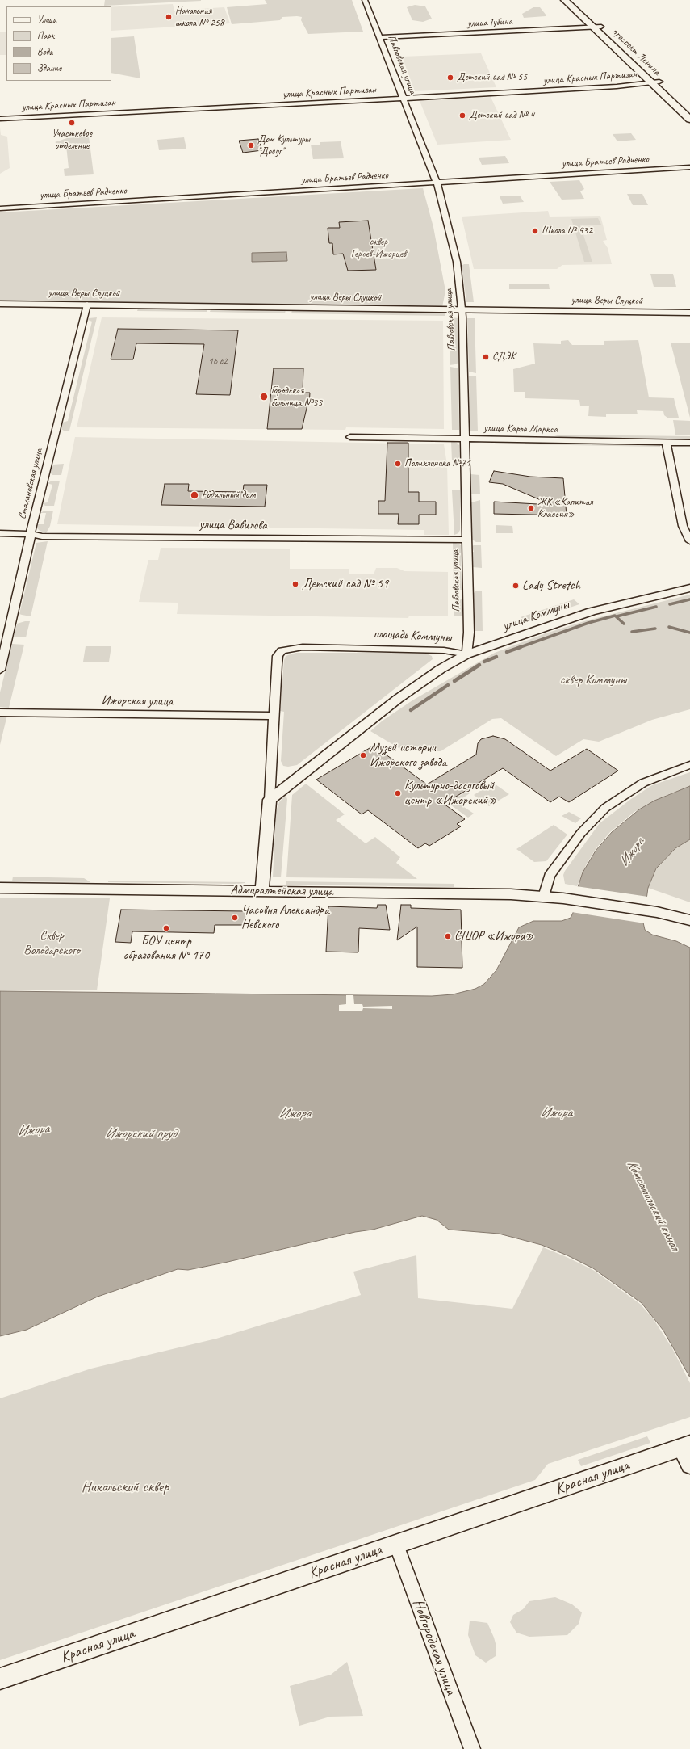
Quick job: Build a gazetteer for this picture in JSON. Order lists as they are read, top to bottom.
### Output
{
  "streets": {
    "main road": ["проспект Ленина", "Красная улица"],
    "street": [
      "улица Губина",
      "Павловская улица",
      "улица Красных Партизан",
      "улица Братьев Радченко",
      "улица Веры Слуцкой",
      "улица Карла Маркса",
      "Стахановская улица",
      "улица Вавилова",
      "улица Коммуны",
      "площадь Коммуны",
      "Ижорская улица",
      "Адмиралтейская улица",
      "Новгородская улица"
    ]
  },
  "crossings": [
    ["улица Губина", "проспект Ленина"],
    ["улица Губина", "Павловская улица"],
    ["проспект Ленина", "улица Красных Партизан"],
    ["Павловская улица", "улица Красных Партизан"],
    ["Павловская улица", "улица Братьев Радченко"],
    ["Павловская улица", "улица Веры Слуцкой"],
    ["Павловская улица", "улица Карла Маркса"],
    ["Павловская улица", "улица Вавилова"],
    ["Павловская улица", "улица Коммуны"],
    ["Павловская улица", "площадь Коммуны"],
    ["улица Веры Слуцкой", "Стахановская улица"],
    ["Стахановская улица", "улица Вавилова"],
    ["улица Коммуны", "площадь Коммуны"],
    ["площадь Коммуны", "Ижорская улица"],
    ["площадь Коммуны", "Адмиралтейская улица"],
    ["Красная улица", "Новгородская улица"]
  ],
  "water": ["Ижора", "Ижорский пруд", "Комсомольский канал"],
  "parks": [
    "сквер Героев-Ижорцев",
    "сквер Коммуны",
    "Сквер Володарского",
    "Никольский сквер"
  ],
  "places": [
    "Начальная школа № 258",
    "Детский сад № 55",
    "Детский сад № 4",
    "Участковое отделение",
    "Дом Культуры \"Досуг\"",
    "Школа № 432",
    "СДЭК",
    "Городская больница №33",
    "Поликлиника №71",
    "Родильный дом",
    "ЖК «Капитал Классик»",
    "Детский сад № 59",
    "Lady Stretch",
    "Музей истории Ижорского завода",
    "Культурно-досуговый центр «Ижорский»",
    "Часовня Александра Невского",
    "БОУ центр образования № 170",
    "СШОР «Ижора»"
  ],
  "house_numbers": ["16 с2"],
  "legend": [
    "Улица",
    "Парк",
    "Вода",
    "Здание"
  ]
}
